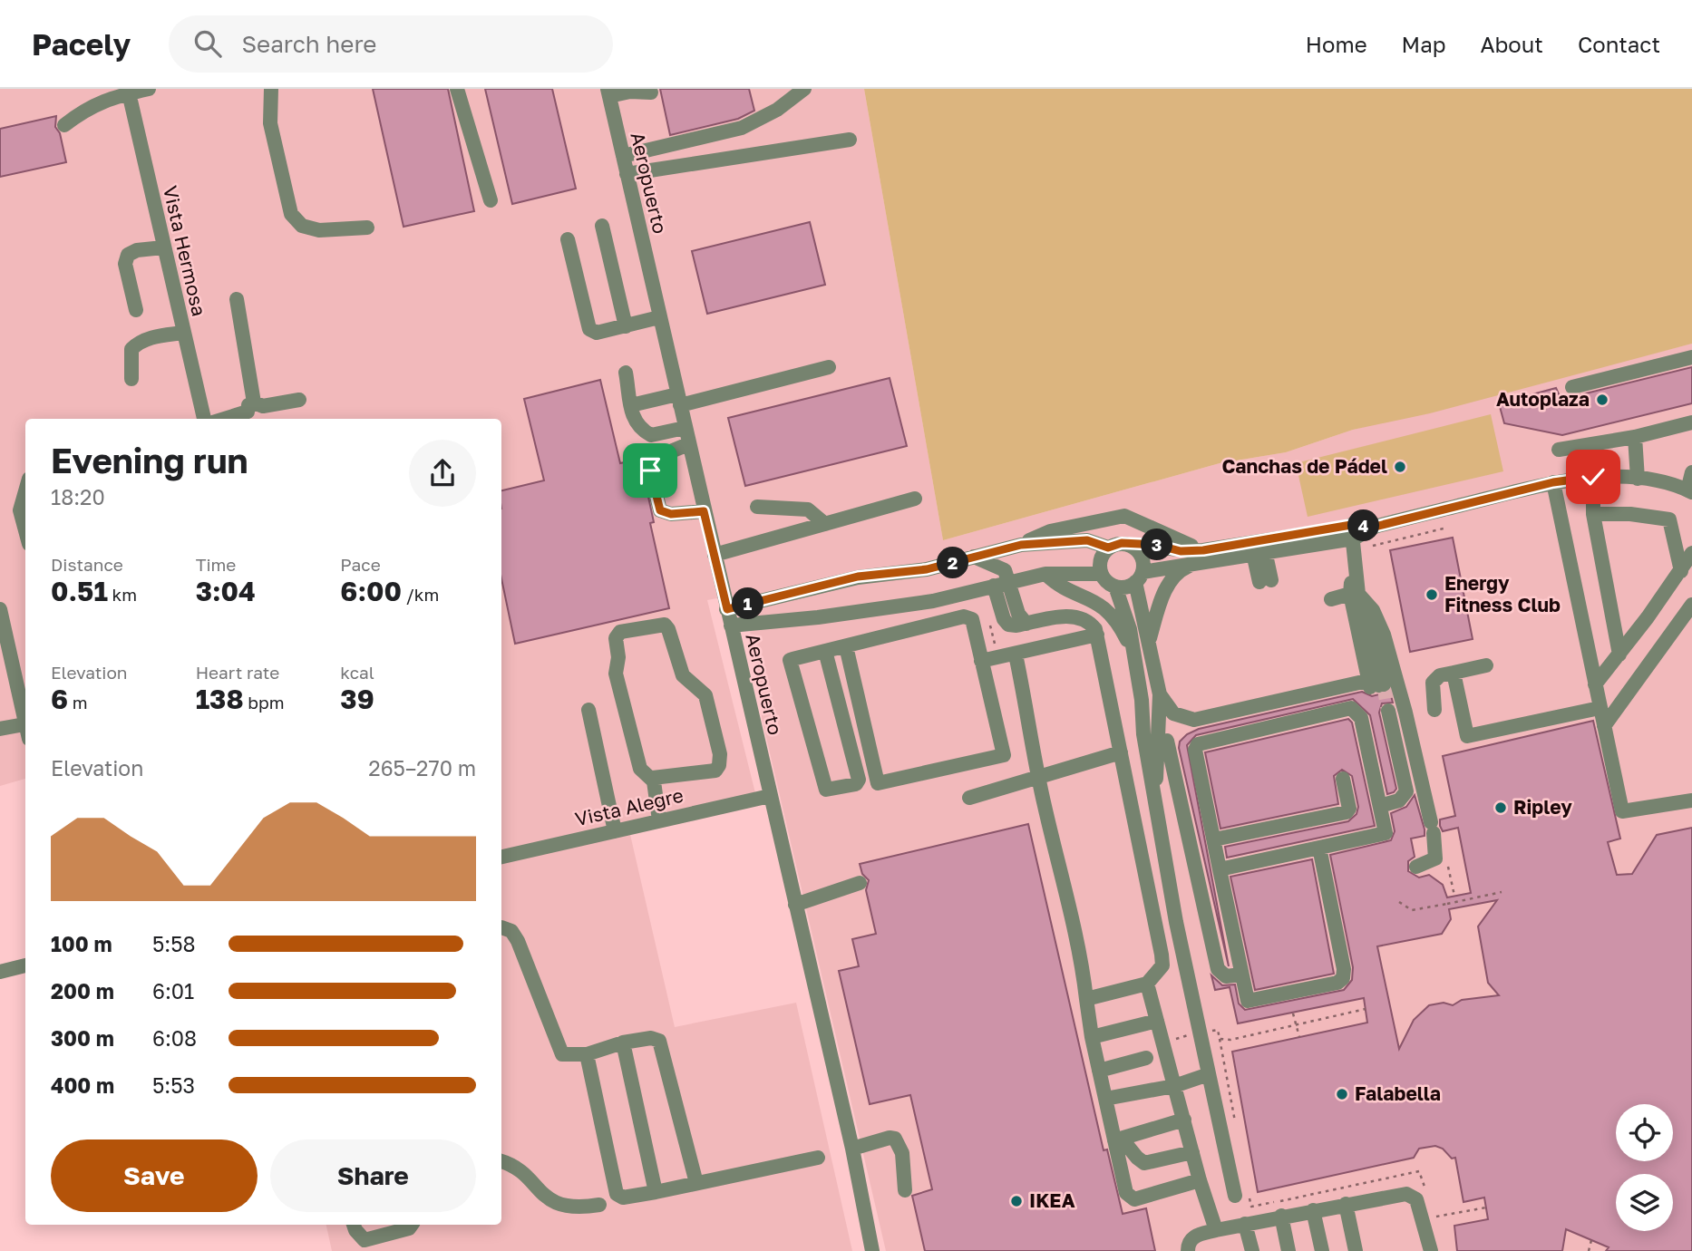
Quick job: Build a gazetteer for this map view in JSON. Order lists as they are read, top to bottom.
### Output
{
  "streets": {
    "street": ["Aeropuerto", "Vista Hermosa", "Vista Alegre"]
  },
  "crossings": [
    ["Aeropuerto", "Vista Alegre"]
  ],
  "places": [
    "Autoplaza",
    "Canchas de Pádel",
    "Energy Fitness Club",
    "Ripley",
    "Falabella",
    "IKEA"
  ],
  "page": {
    "header": "Pacely",
    "search": "Search here",
    "nav": [
      "Home",
      "Map",
      "About",
      "Contact"
    ],
    "heading": ["Evening run", "18:20"],
    "pins": [
      "4",
      "3",
      "2",
      "1"
    ],
    "stats": [
      ["Distance", "0.51 km"],
      ["Time", "3:04"],
      ["Pace", "6:00 /km"],
      ["Elevation", "6 m"],
      ["Heart rate", "138 bpm"],
      ["kcal", "39"]
    ],
    "chart": ["Elevation", "265–270 m"],
    "list": [
      {
        "name": "100 m",
        "note": "5:58"
      },
      {
        "name": "200 m",
        "note": "6:01"
      },
      {
        "name": "300 m",
        "note": "6:08"
      },
      {
        "name": "400 m",
        "note": "5:53"
      }
    ],
    "buttons": ["Save", "Share"]
  }
}
